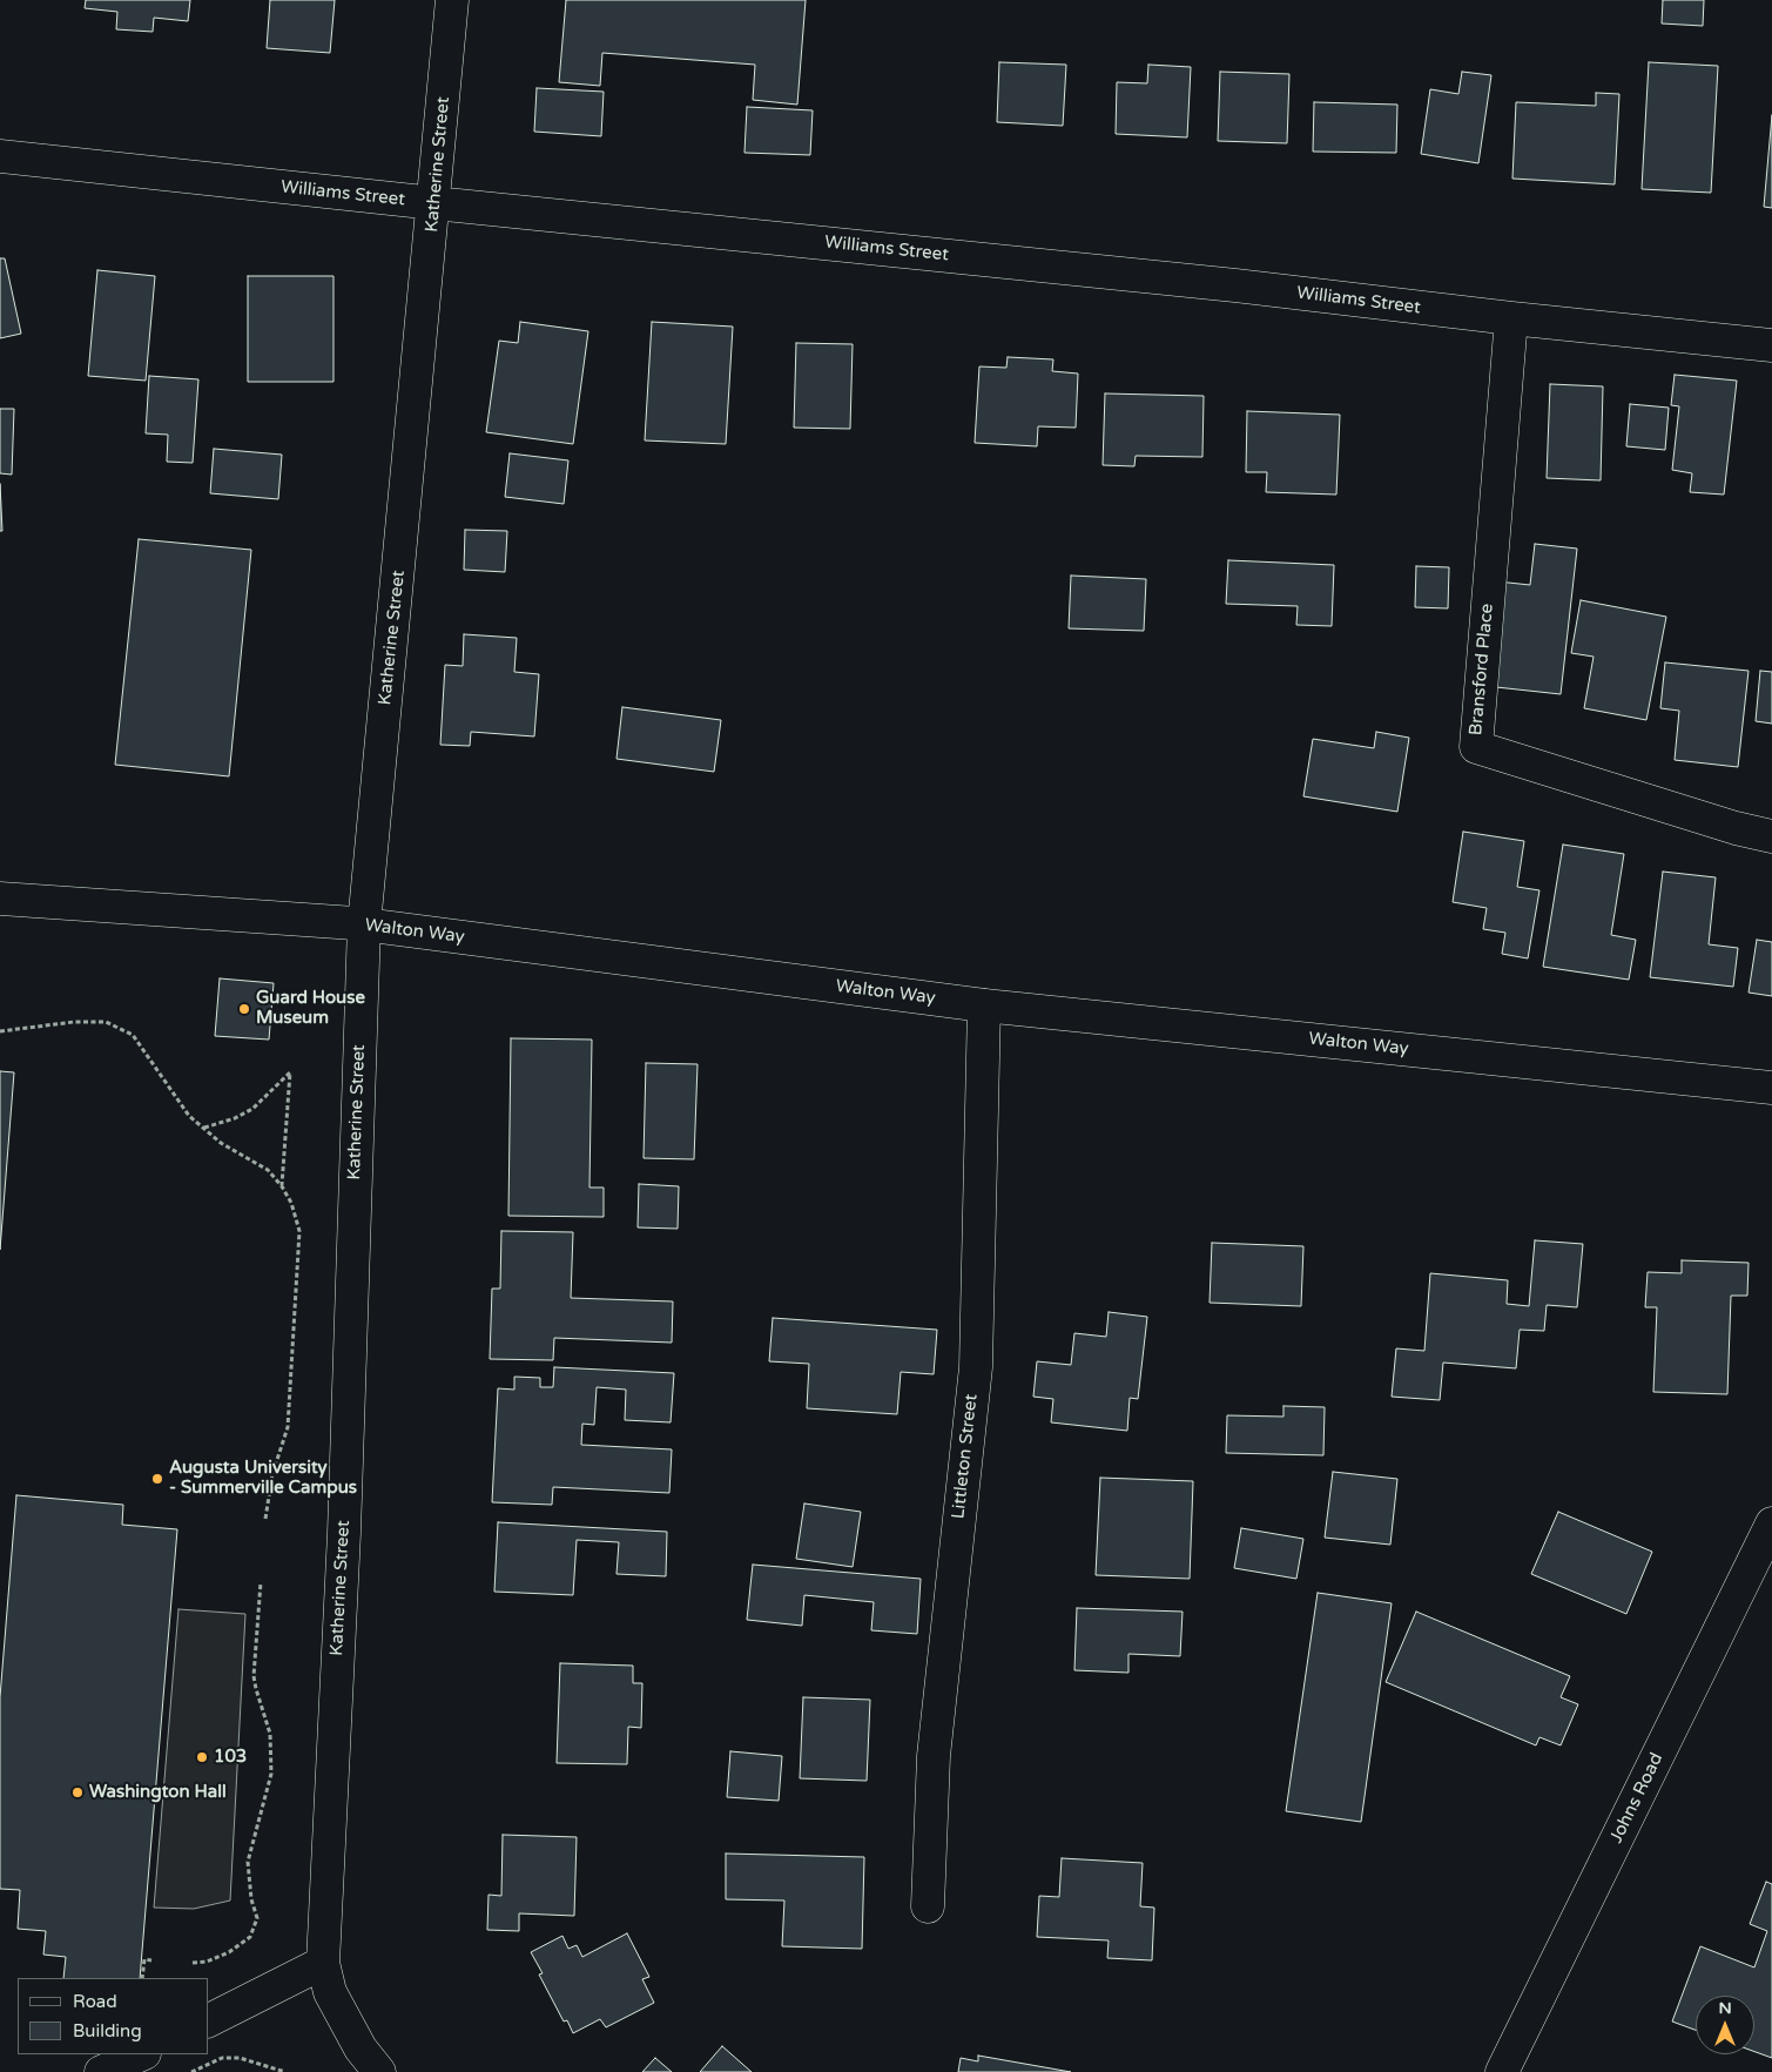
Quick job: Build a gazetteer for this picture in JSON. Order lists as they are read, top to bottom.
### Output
{
  "streets": {
    "street": [
      "Katherine Street",
      "Williams Street",
      "Bransford Place",
      "Walton Way",
      "Littleton Street",
      "Johns Road"
    ]
  },
  "crossings": [
    ["Katherine Street", "Williams Street"],
    ["Katherine Street", "Walton Way"],
    ["Williams Street", "Bransford Place"],
    ["Walton Way", "Littleton Street"]
  ],
  "places": [
    "Guard House Museum",
    "Augusta University - Summerville Campus",
    "103",
    "Washington Hall"
  ],
  "legend": ["Road", "Building"],
  "north": "top"
}
